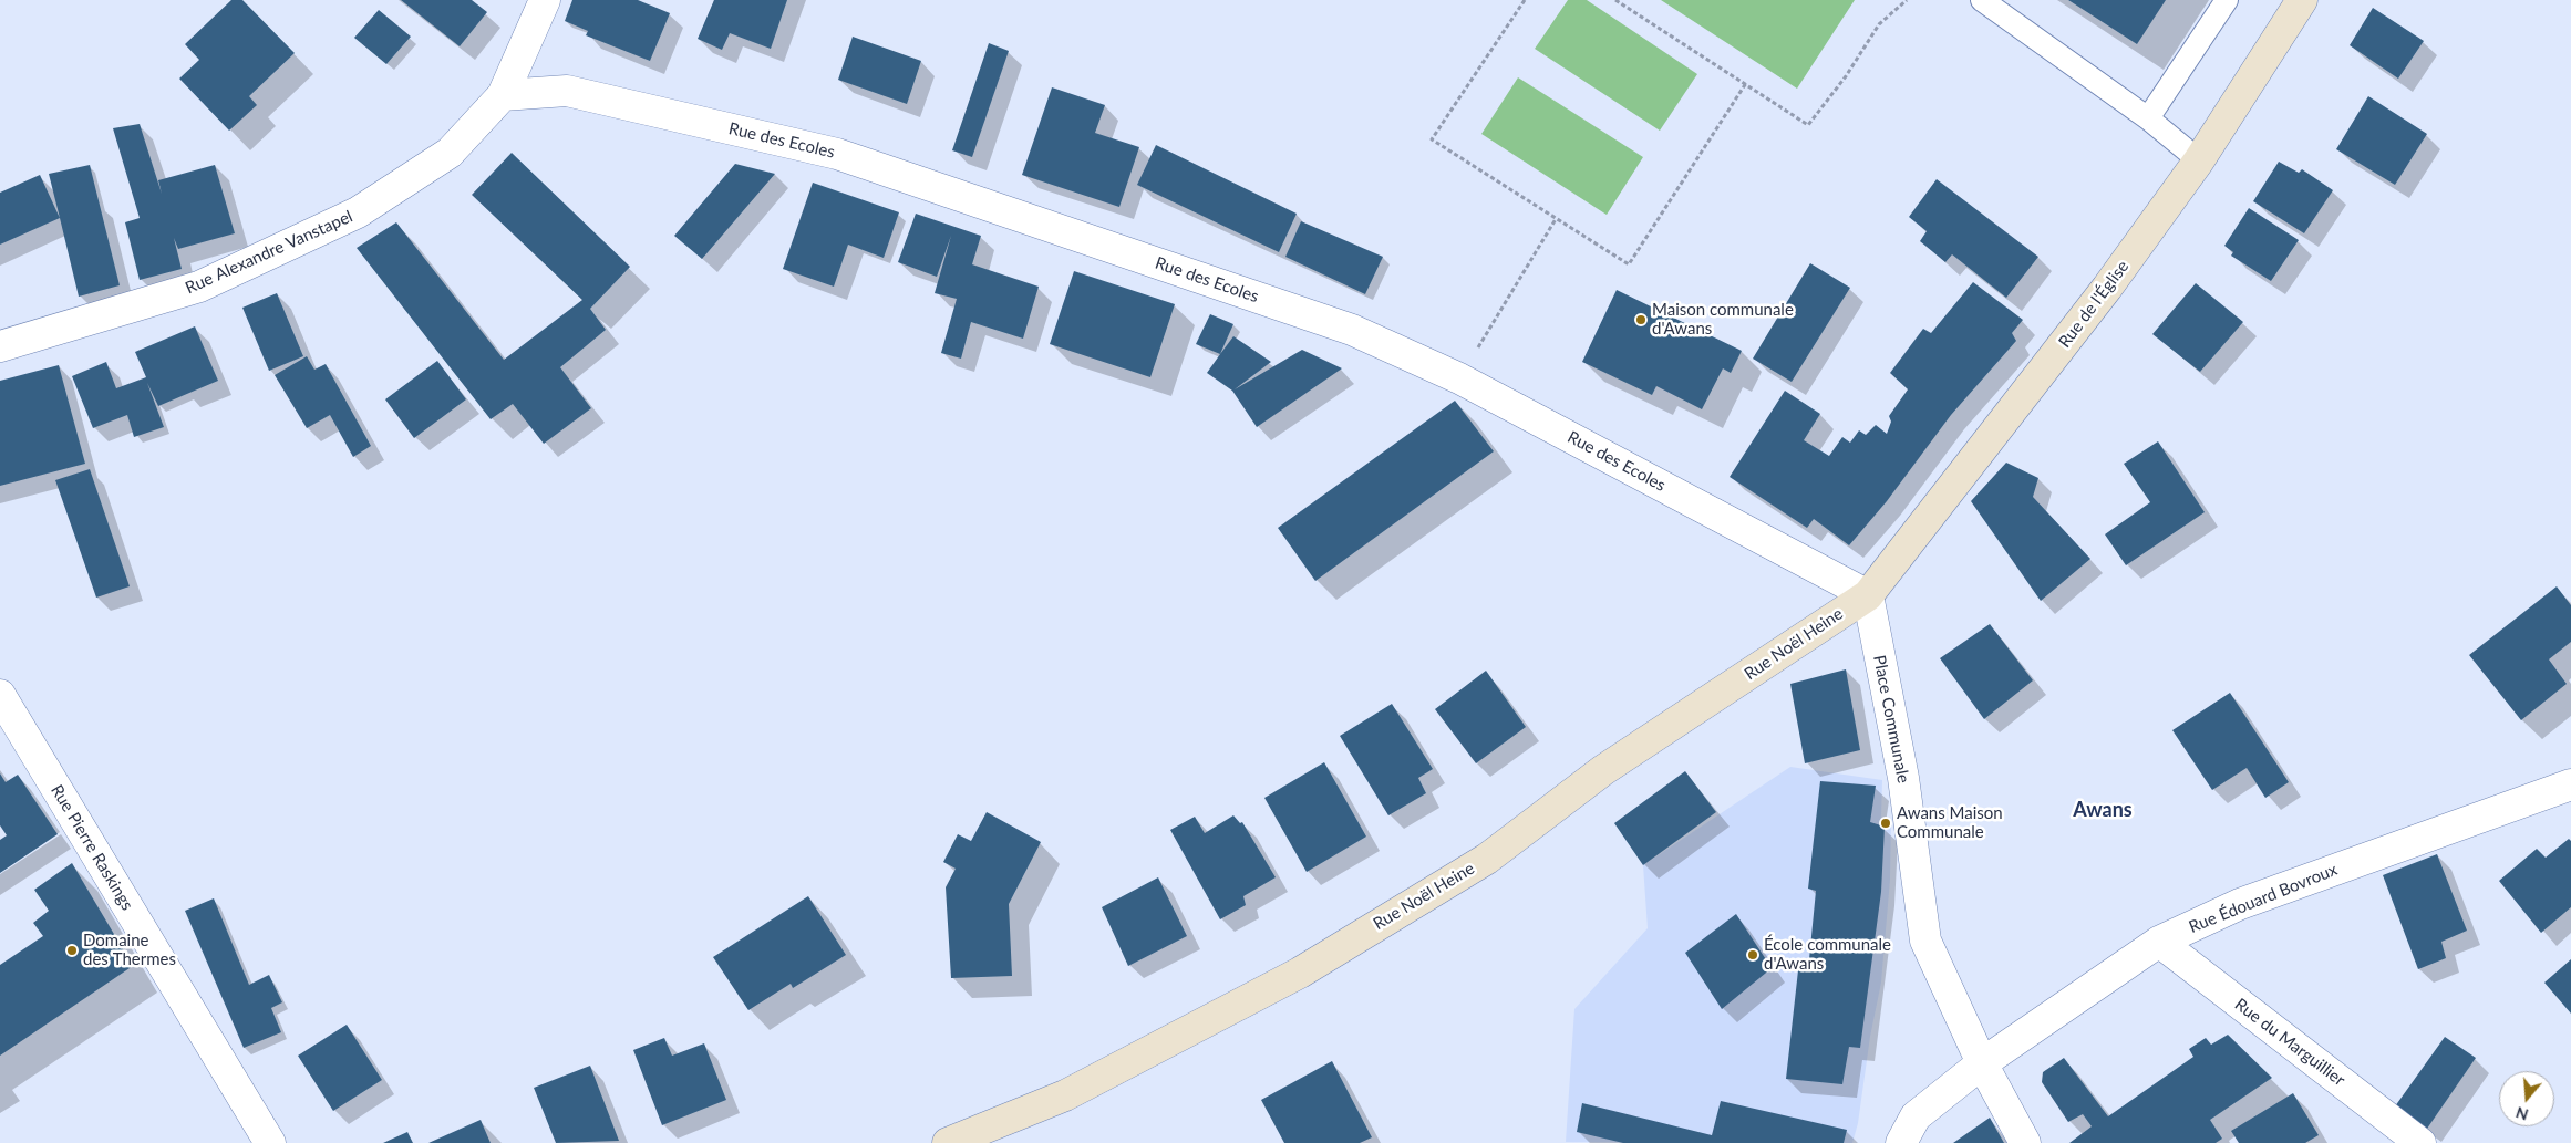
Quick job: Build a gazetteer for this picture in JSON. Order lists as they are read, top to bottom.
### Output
{
  "streets": {
    "street": [
      "Rue des Ecoles",
      "Rue Alexandre Vanstapel",
      "Rue de l'Église",
      "Rue Noël Heine",
      "Place Communale",
      "Rue Pierre Raskings",
      "Rue Édouard Bovroux",
      "Rue du Marguillier"
    ]
  },
  "crossings": [
    ["Rue des Ecoles", "Rue Alexandre Vanstapel"],
    ["Rue des Ecoles", "Rue de l'Église"],
    ["Rue des Ecoles", "Rue Noël Heine"],
    ["Rue des Ecoles", "Place Communale"],
    ["Rue de l'Église", "Rue Noël Heine"],
    ["Rue de l'Église", "Place Communale"],
    ["Rue Noël Heine", "Place Communale"],
    ["Place Communale", "Rue Édouard Bovroux"],
    ["Rue Édouard Bovroux", "Rue du Marguillier"]
  ],
  "districts": ["Awans"],
  "places": [
    "Maison communale d'Awans",
    "Awans Maison Communale",
    "Domaine des Thermes",
    "École communale d'Awans"
  ],
  "north": "bottom"
}
